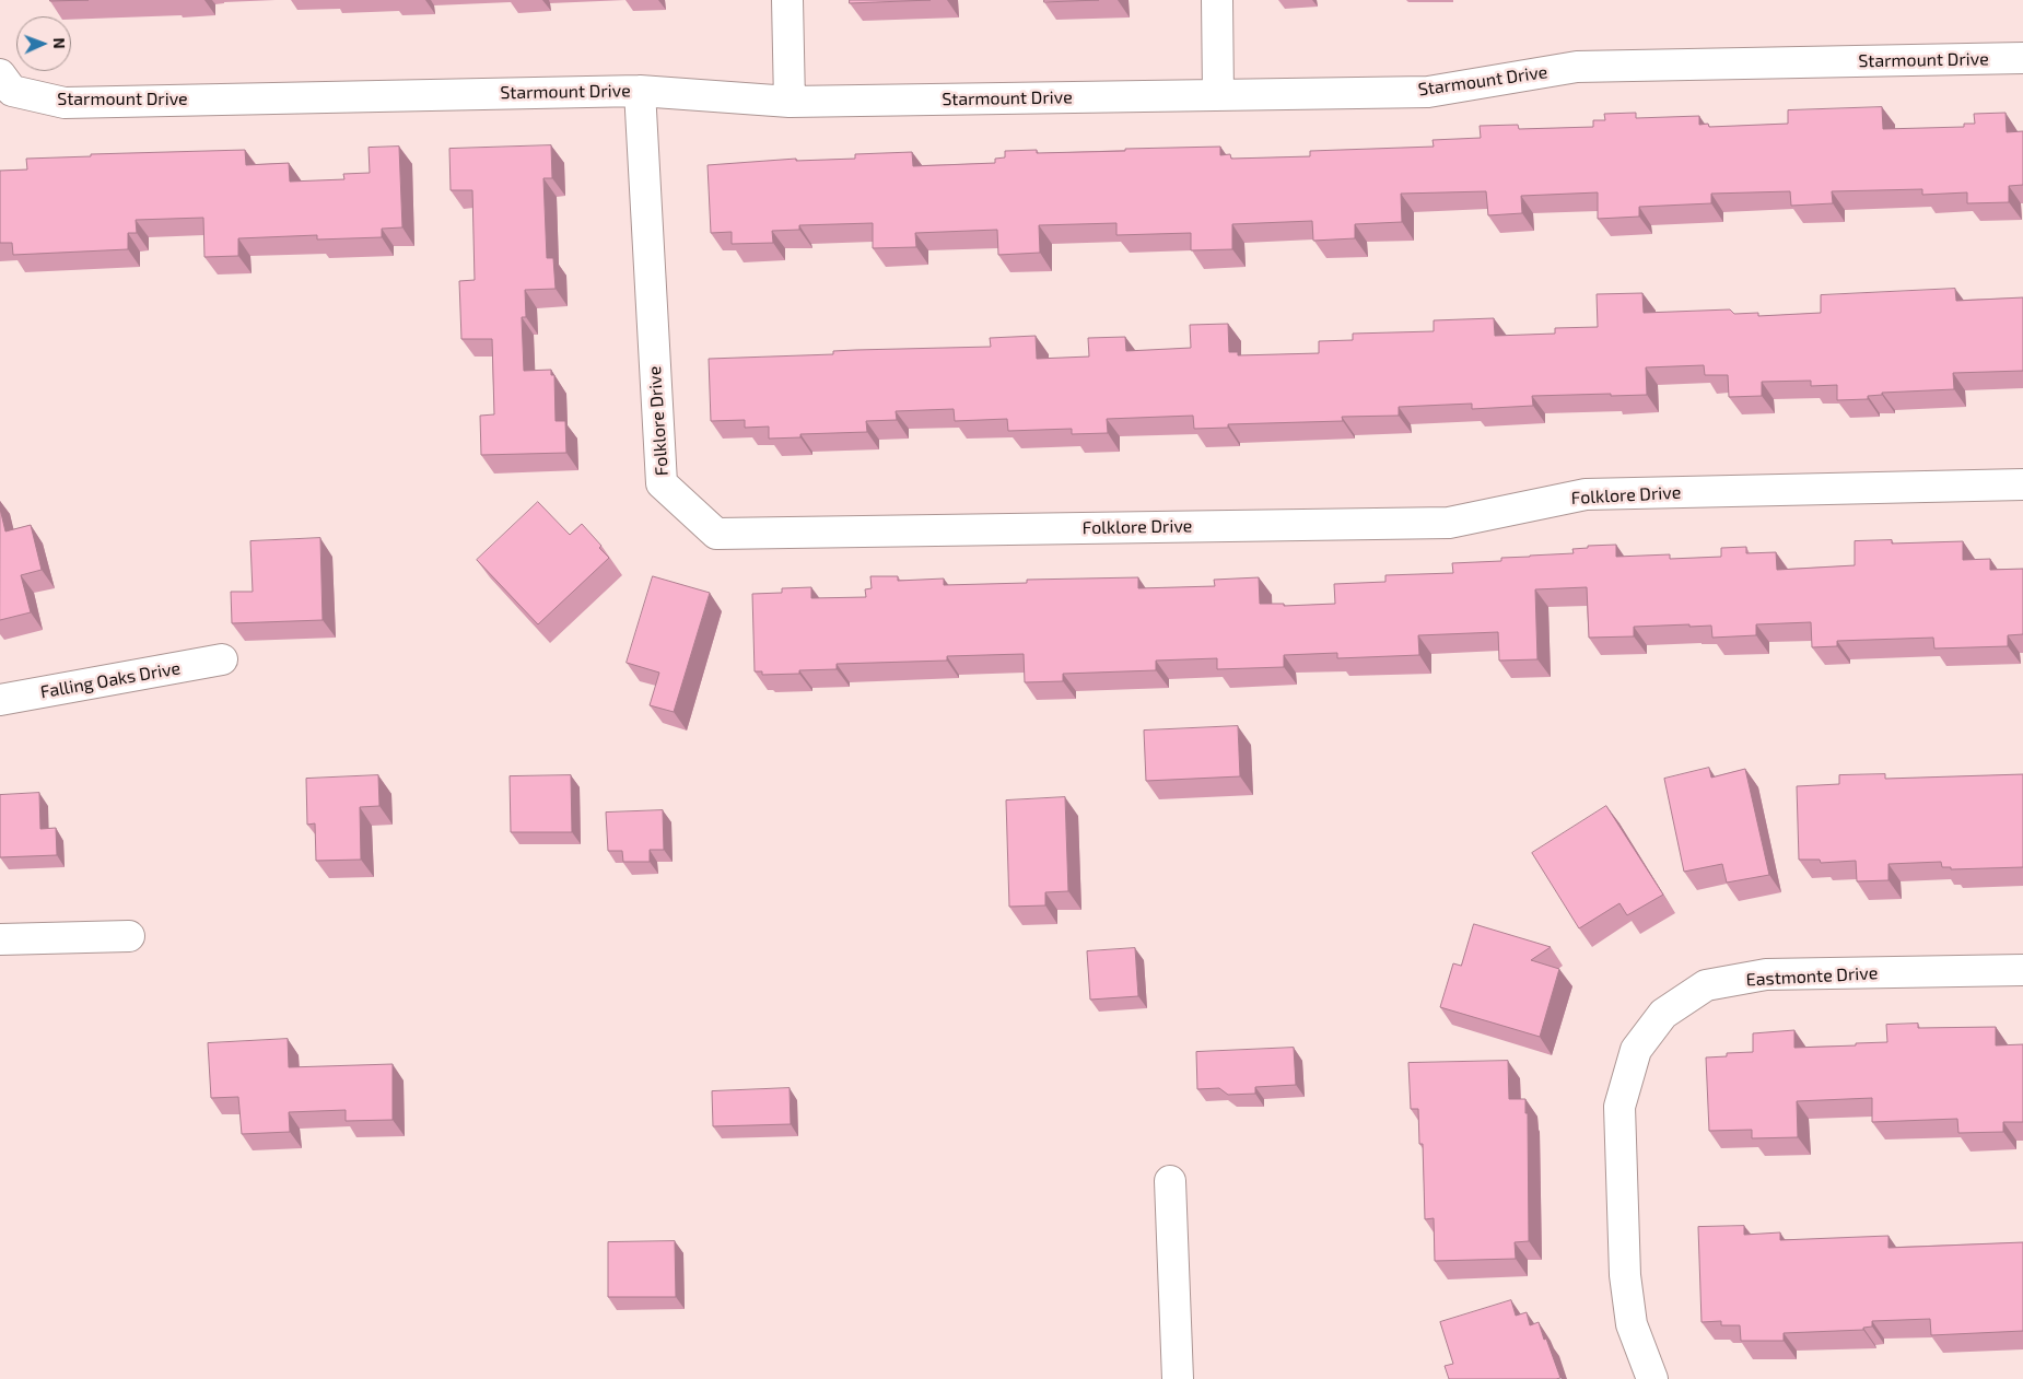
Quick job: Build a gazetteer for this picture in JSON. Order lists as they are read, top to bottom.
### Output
{
  "streets": {
    "street": [
      "Starmount Drive",
      "Folklore Drive",
      "Falling Oaks Drive",
      "Eastmonte Drive"
    ]
  },
  "crossings": [
    ["Starmount Drive", "Folklore Drive"]
  ],
  "north": "right"
}
